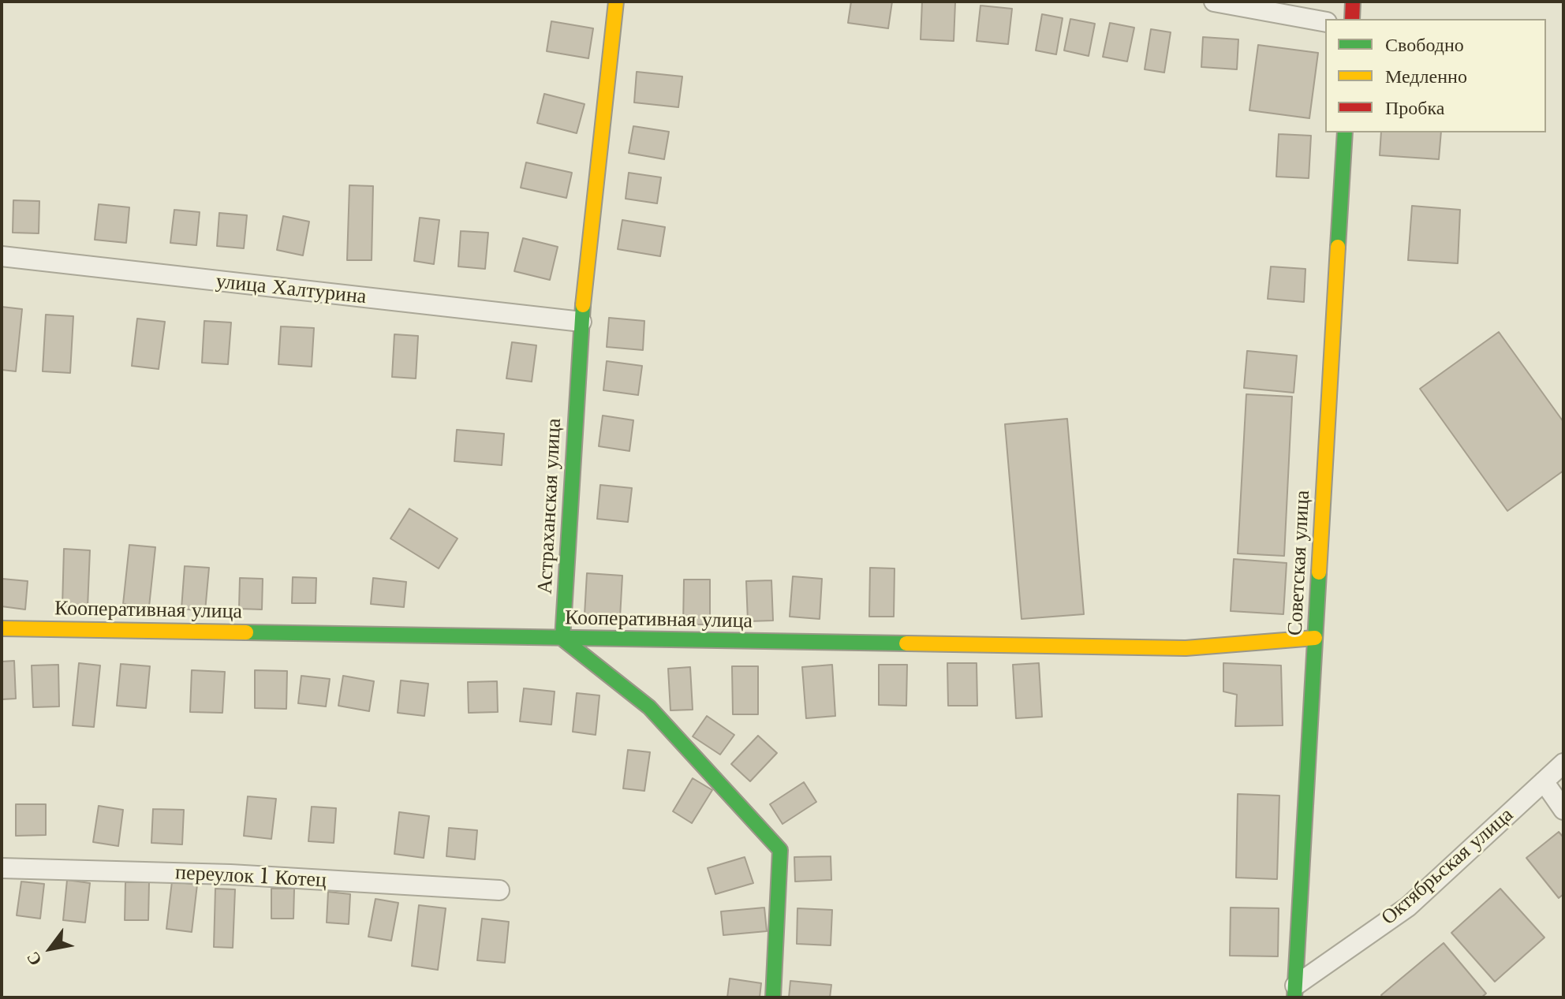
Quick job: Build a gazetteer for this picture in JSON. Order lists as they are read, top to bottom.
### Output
{
  "streets": {
    "street": [
      "улица Халтурина",
      "Астраханская улица",
      "Советская улица",
      "Кооперативная улица",
      "Октябрьская улица",
      "переулок 1 Котец"
    ]
  },
  "crossings": [
    ["улица Халтурина", "Астраханская улица"],
    ["Астраханская улица", "Кооперативная улица"],
    ["Советская улица", "Кооперативная улица"],
    ["Советская улица", "Октябрьская улица"]
  ],
  "legend": ["Свободно", "Медленно", "Пробка"],
  "north": "bottom left"
}
